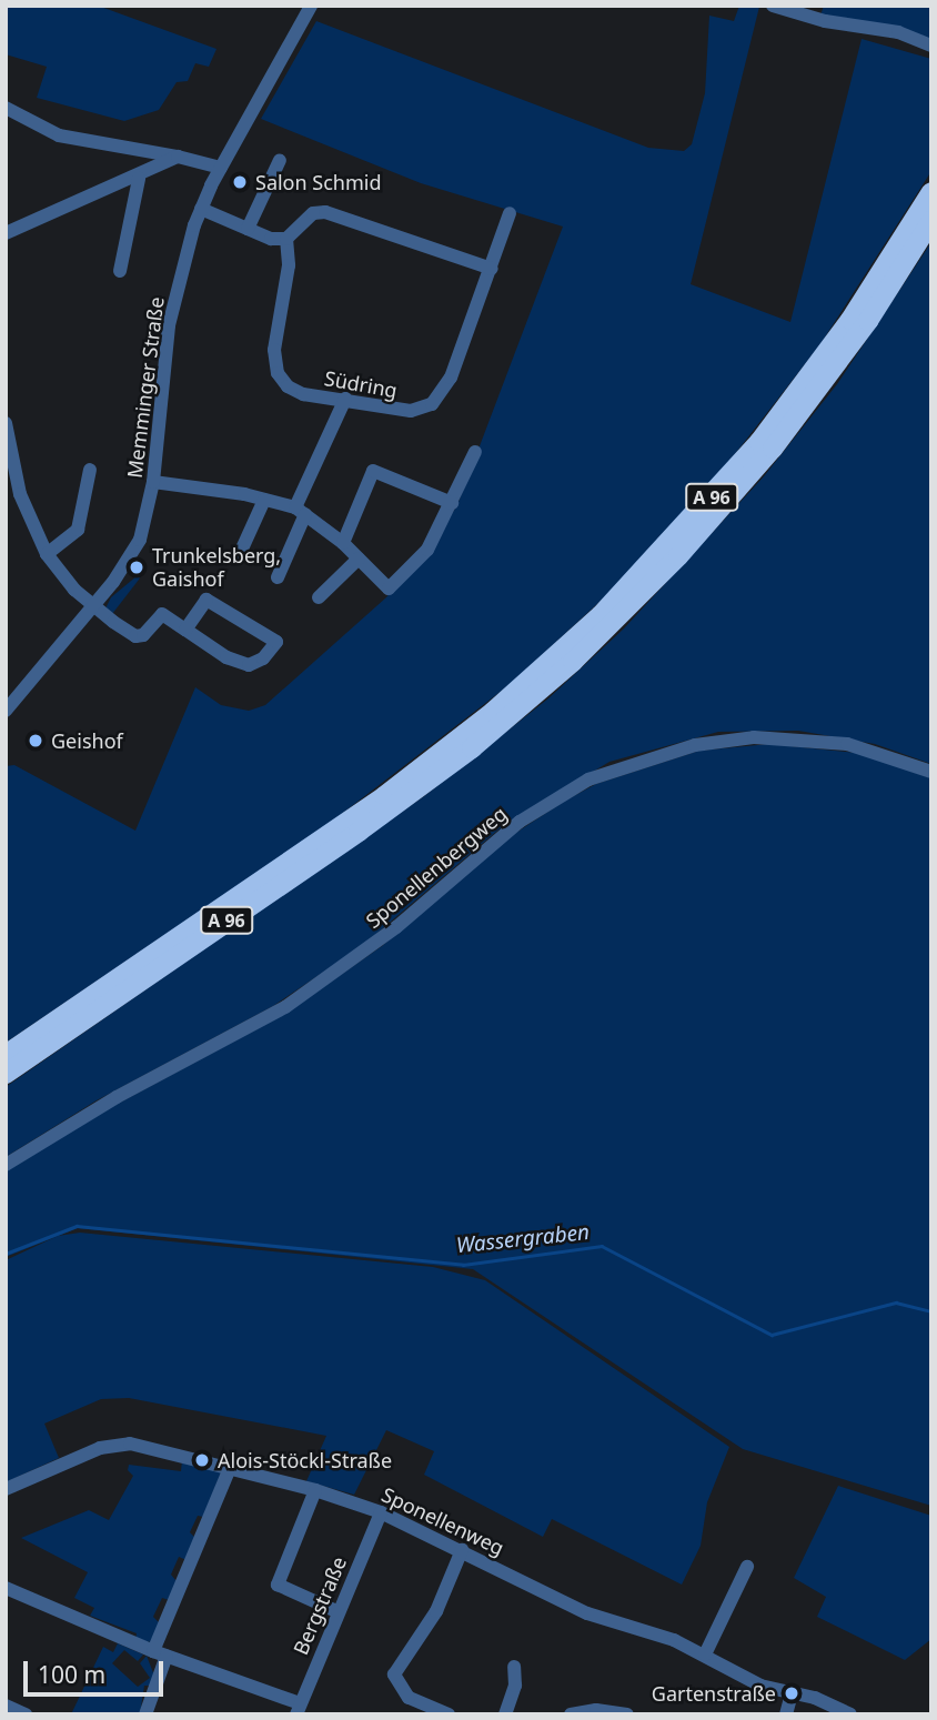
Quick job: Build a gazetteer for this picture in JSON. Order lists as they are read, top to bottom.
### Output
{
  "streets": {
    "highway": ["A 96"],
    "street": [
      "Südring",
      "Memminger Straße",
      "Sponellenbergweg",
      "Sponellenweg",
      "Bergstraße"
    ]
  },
  "crossings": [
    ["Sponellenweg", "Bergstraße"]
  ],
  "water": ["Wassergraben"],
  "places": [
    "Salon Schmid",
    "Trunkelsberg, Gaishof",
    "Geishof",
    "Alois-Stöckl-Straße",
    "Gartenstraße"
  ],
  "scale_bar": "100 m"
}
